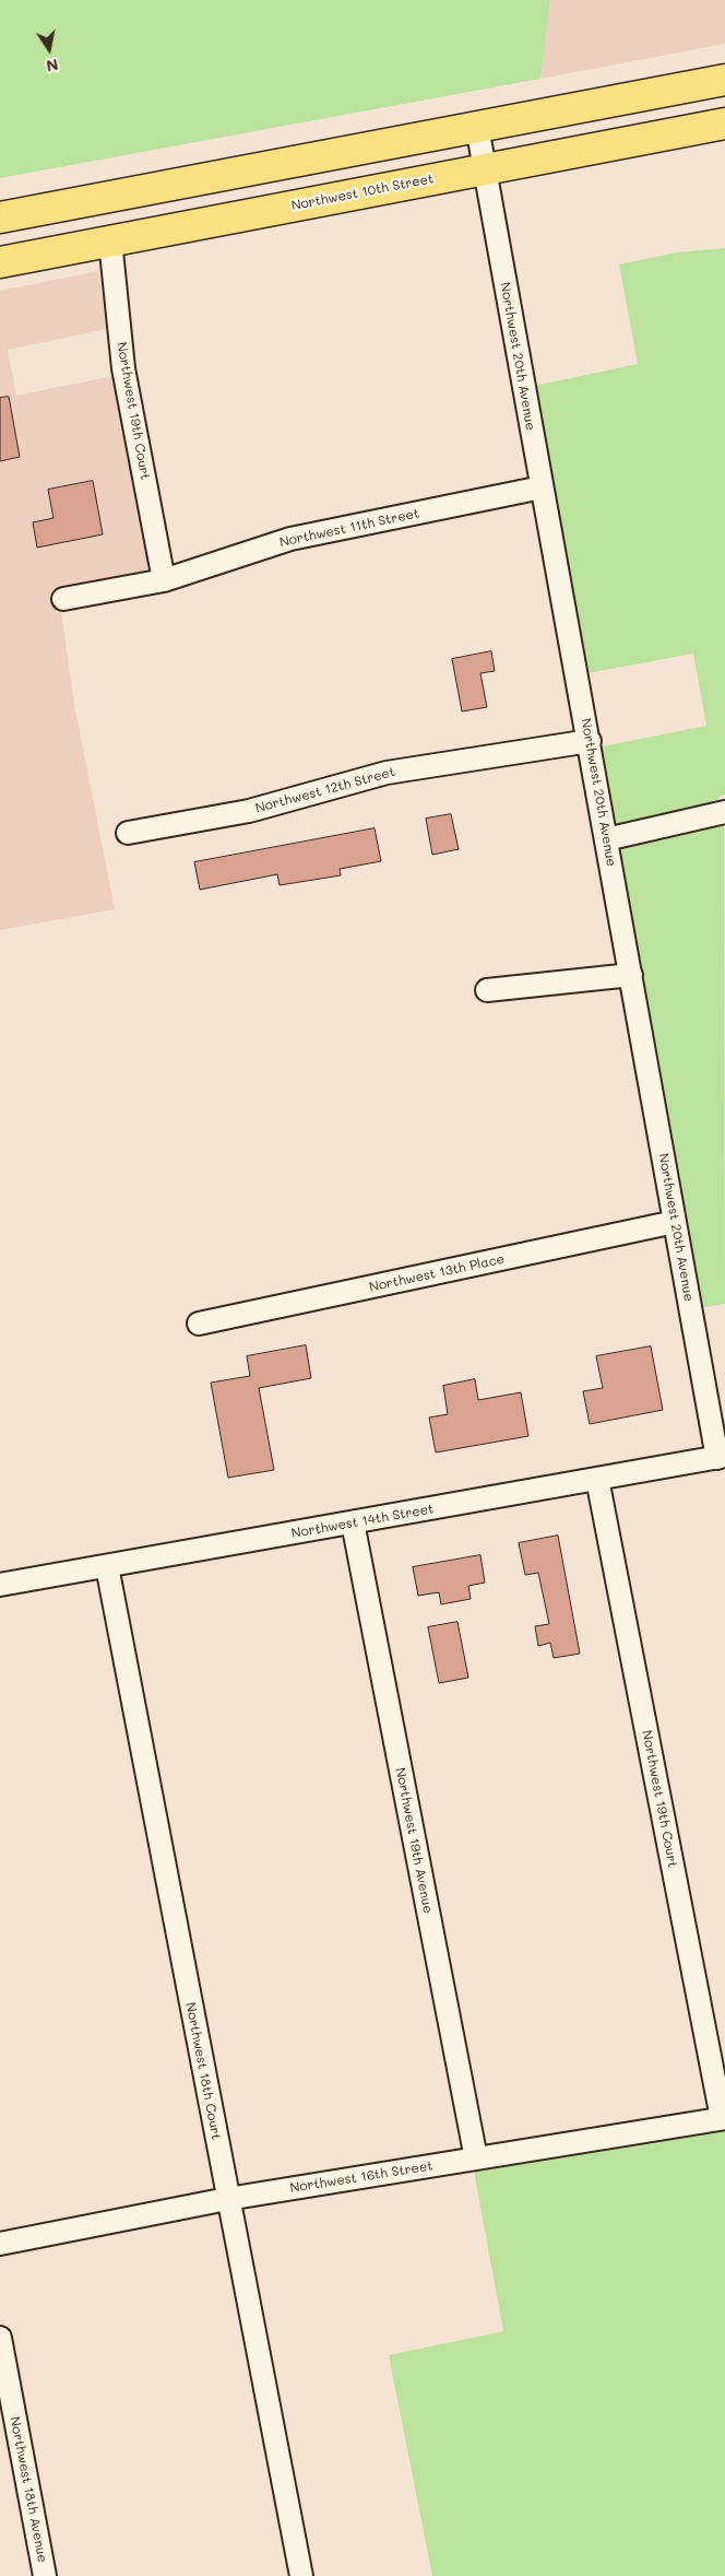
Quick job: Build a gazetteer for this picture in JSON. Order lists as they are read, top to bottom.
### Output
{
  "streets": {
    "highway": ["Northwest 10th Street"],
    "street": [
      "Northwest 20th Avenue",
      "Northwest 19th Court",
      "Northwest 11th Street",
      "Northwest 12th Street",
      "Northwest 13th Place",
      "Northwest 14th Street",
      "Northwest 19th Avenue",
      "Northwest 18th Court",
      "Northwest 16th Street",
      "Northwest 18th Avenue"
    ]
  },
  "crossings": [
    ["Northwest 10th Street", "Northwest 20th Avenue"],
    ["Northwest 10th Street", "Northwest 19th Court"],
    ["Northwest 20th Avenue", "Northwest 11th Street"],
    ["Northwest 20th Avenue", "Northwest 12th Street"],
    ["Northwest 20th Avenue", "Northwest 13th Place"],
    ["Northwest 20th Avenue", "Northwest 14th Street"],
    ["Northwest 19th Court", "Northwest 11th Street"],
    ["Northwest 19th Court", "Northwest 14th Street"],
    ["Northwest 19th Court", "Northwest 16th Street"],
    ["Northwest 14th Street", "Northwest 19th Avenue"],
    ["Northwest 14th Street", "Northwest 18th Court"],
    ["Northwest 19th Avenue", "Northwest 16th Street"],
    ["Northwest 18th Court", "Northwest 16th Street"]
  ],
  "north": "bottom"
}
